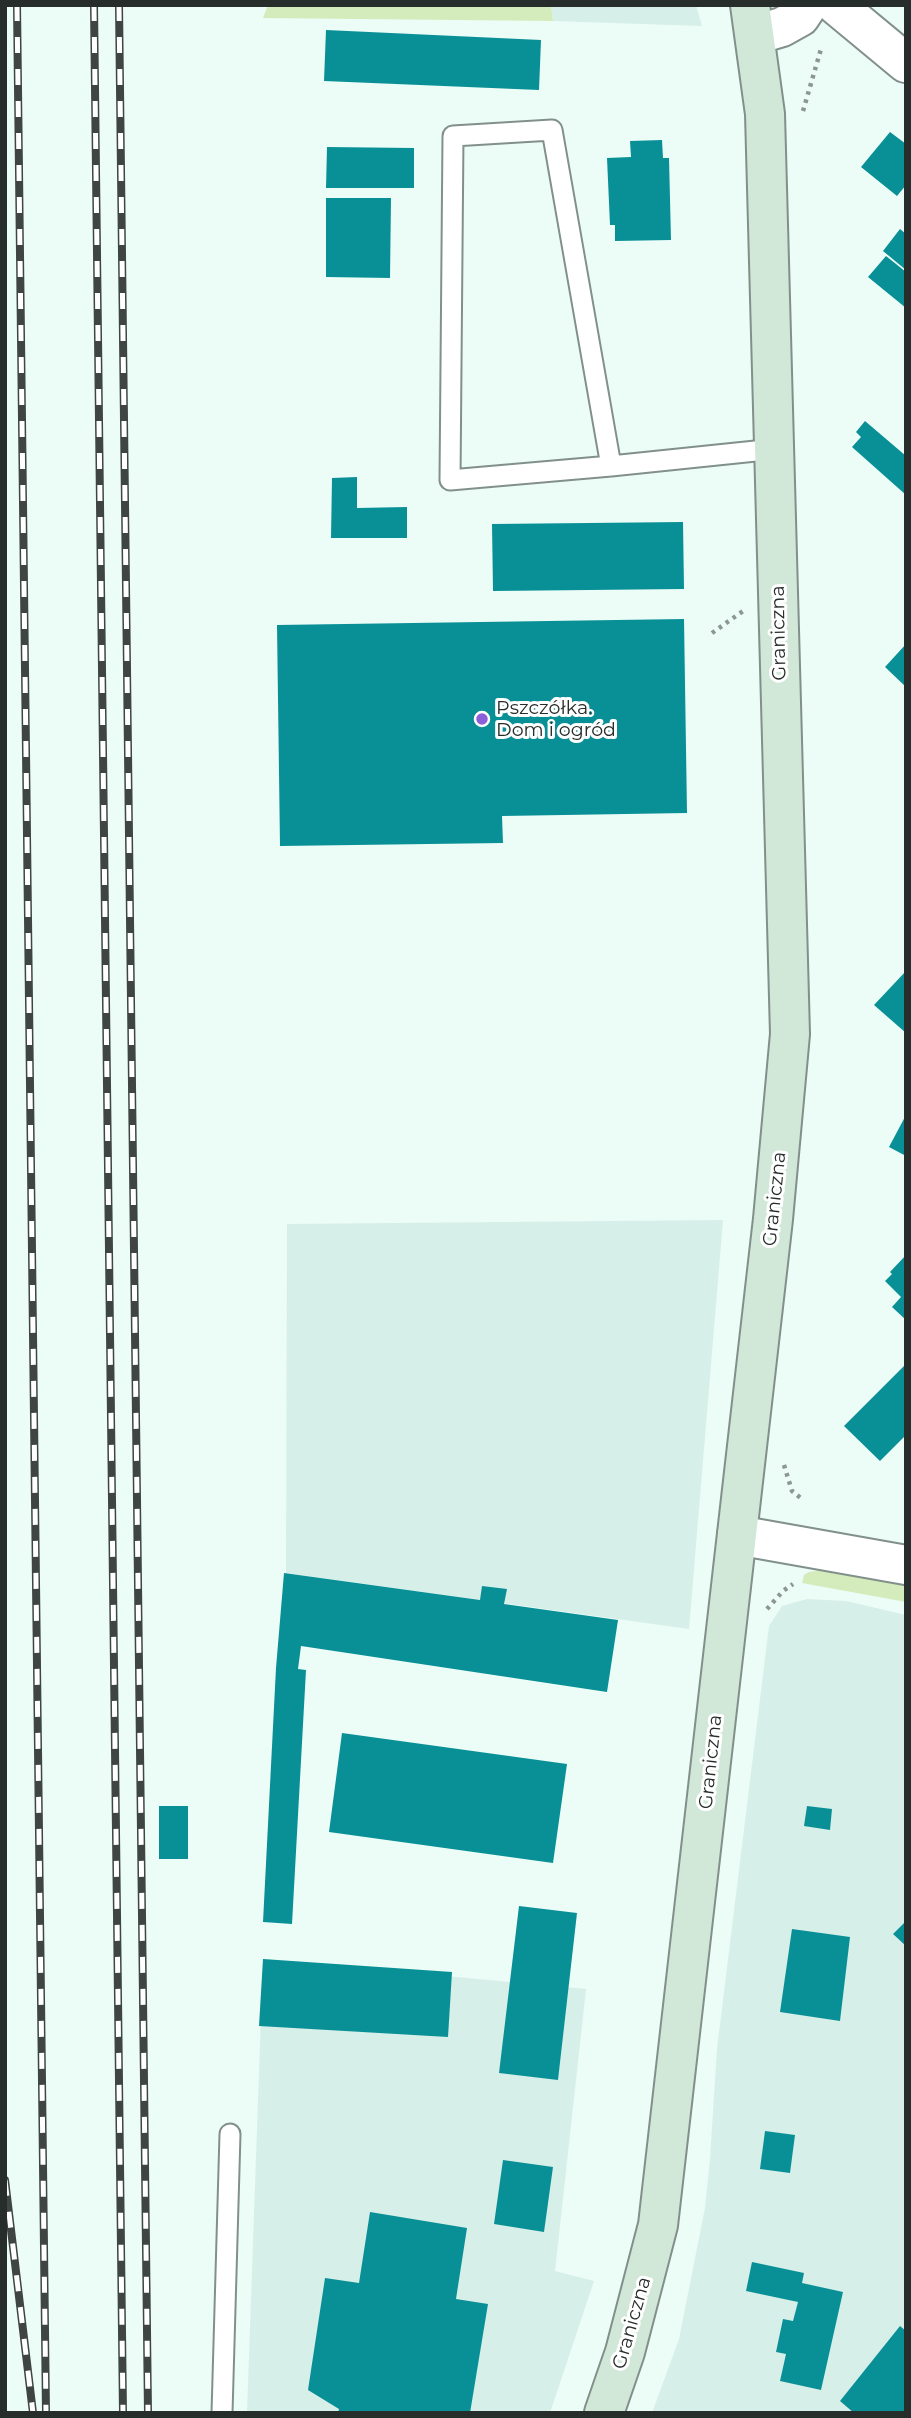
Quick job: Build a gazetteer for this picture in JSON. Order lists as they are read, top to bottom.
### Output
{
  "streets": {
    "street": ["Graniczna"]
  },
  "places": ["Pszczółka. Dom i ogród"]
}
